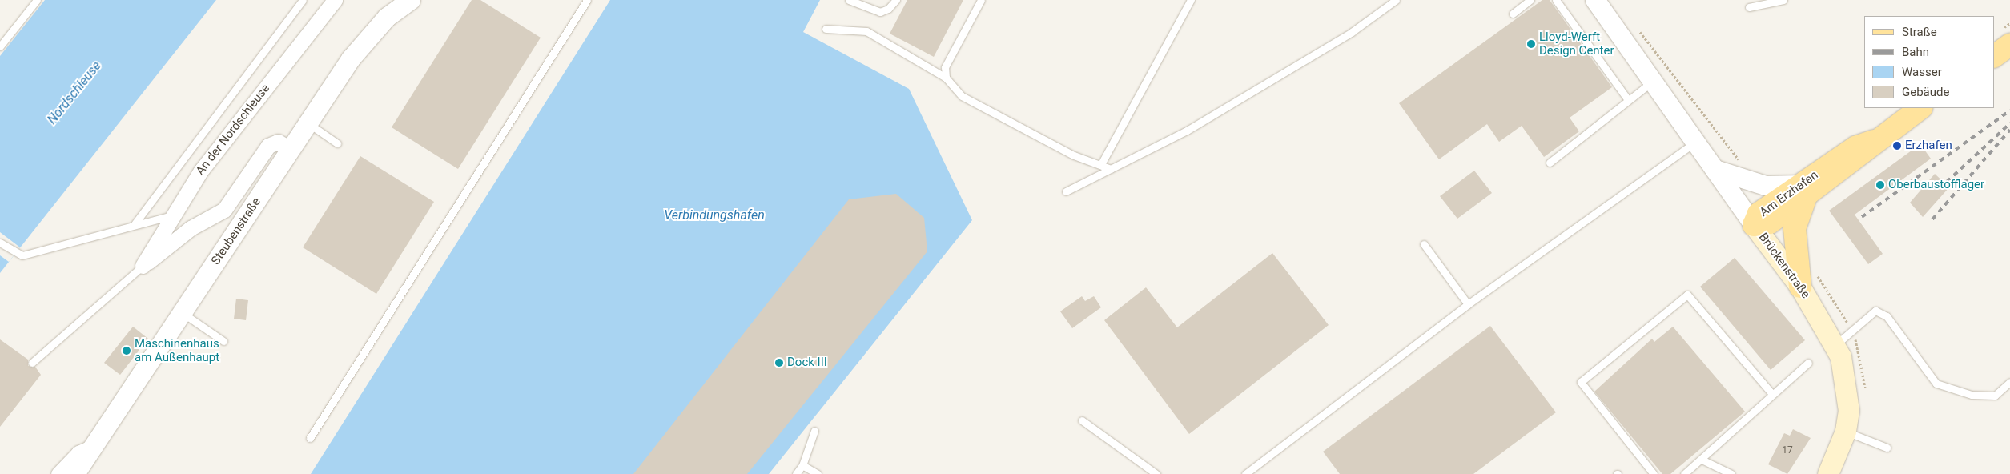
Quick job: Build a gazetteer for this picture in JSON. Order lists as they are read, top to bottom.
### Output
{
  "streets": {
    "main road": ["Am Erzhafen", "Brückenstraße"],
    "street": ["An der Nordschleuse", "Steubenstraße"]
  },
  "crossings": [
    ["An der Nordschleuse", "Steubenstraße"],
    ["Am Erzhafen", "Brückenstraße"]
  ],
  "water": ["Nordschleuse", "Verbindungshafen"],
  "places": [
    "Lloyd-Werft Design Center",
    "Erzhafen",
    "Oberbaustofflager",
    "Maschinenhaus am Außenhaupt",
    "Dock III"
  ],
  "house_numbers": ["17"],
  "legend": [
    "Straße",
    "Bahn",
    "Wasser",
    "Gebäude"
  ]
}
